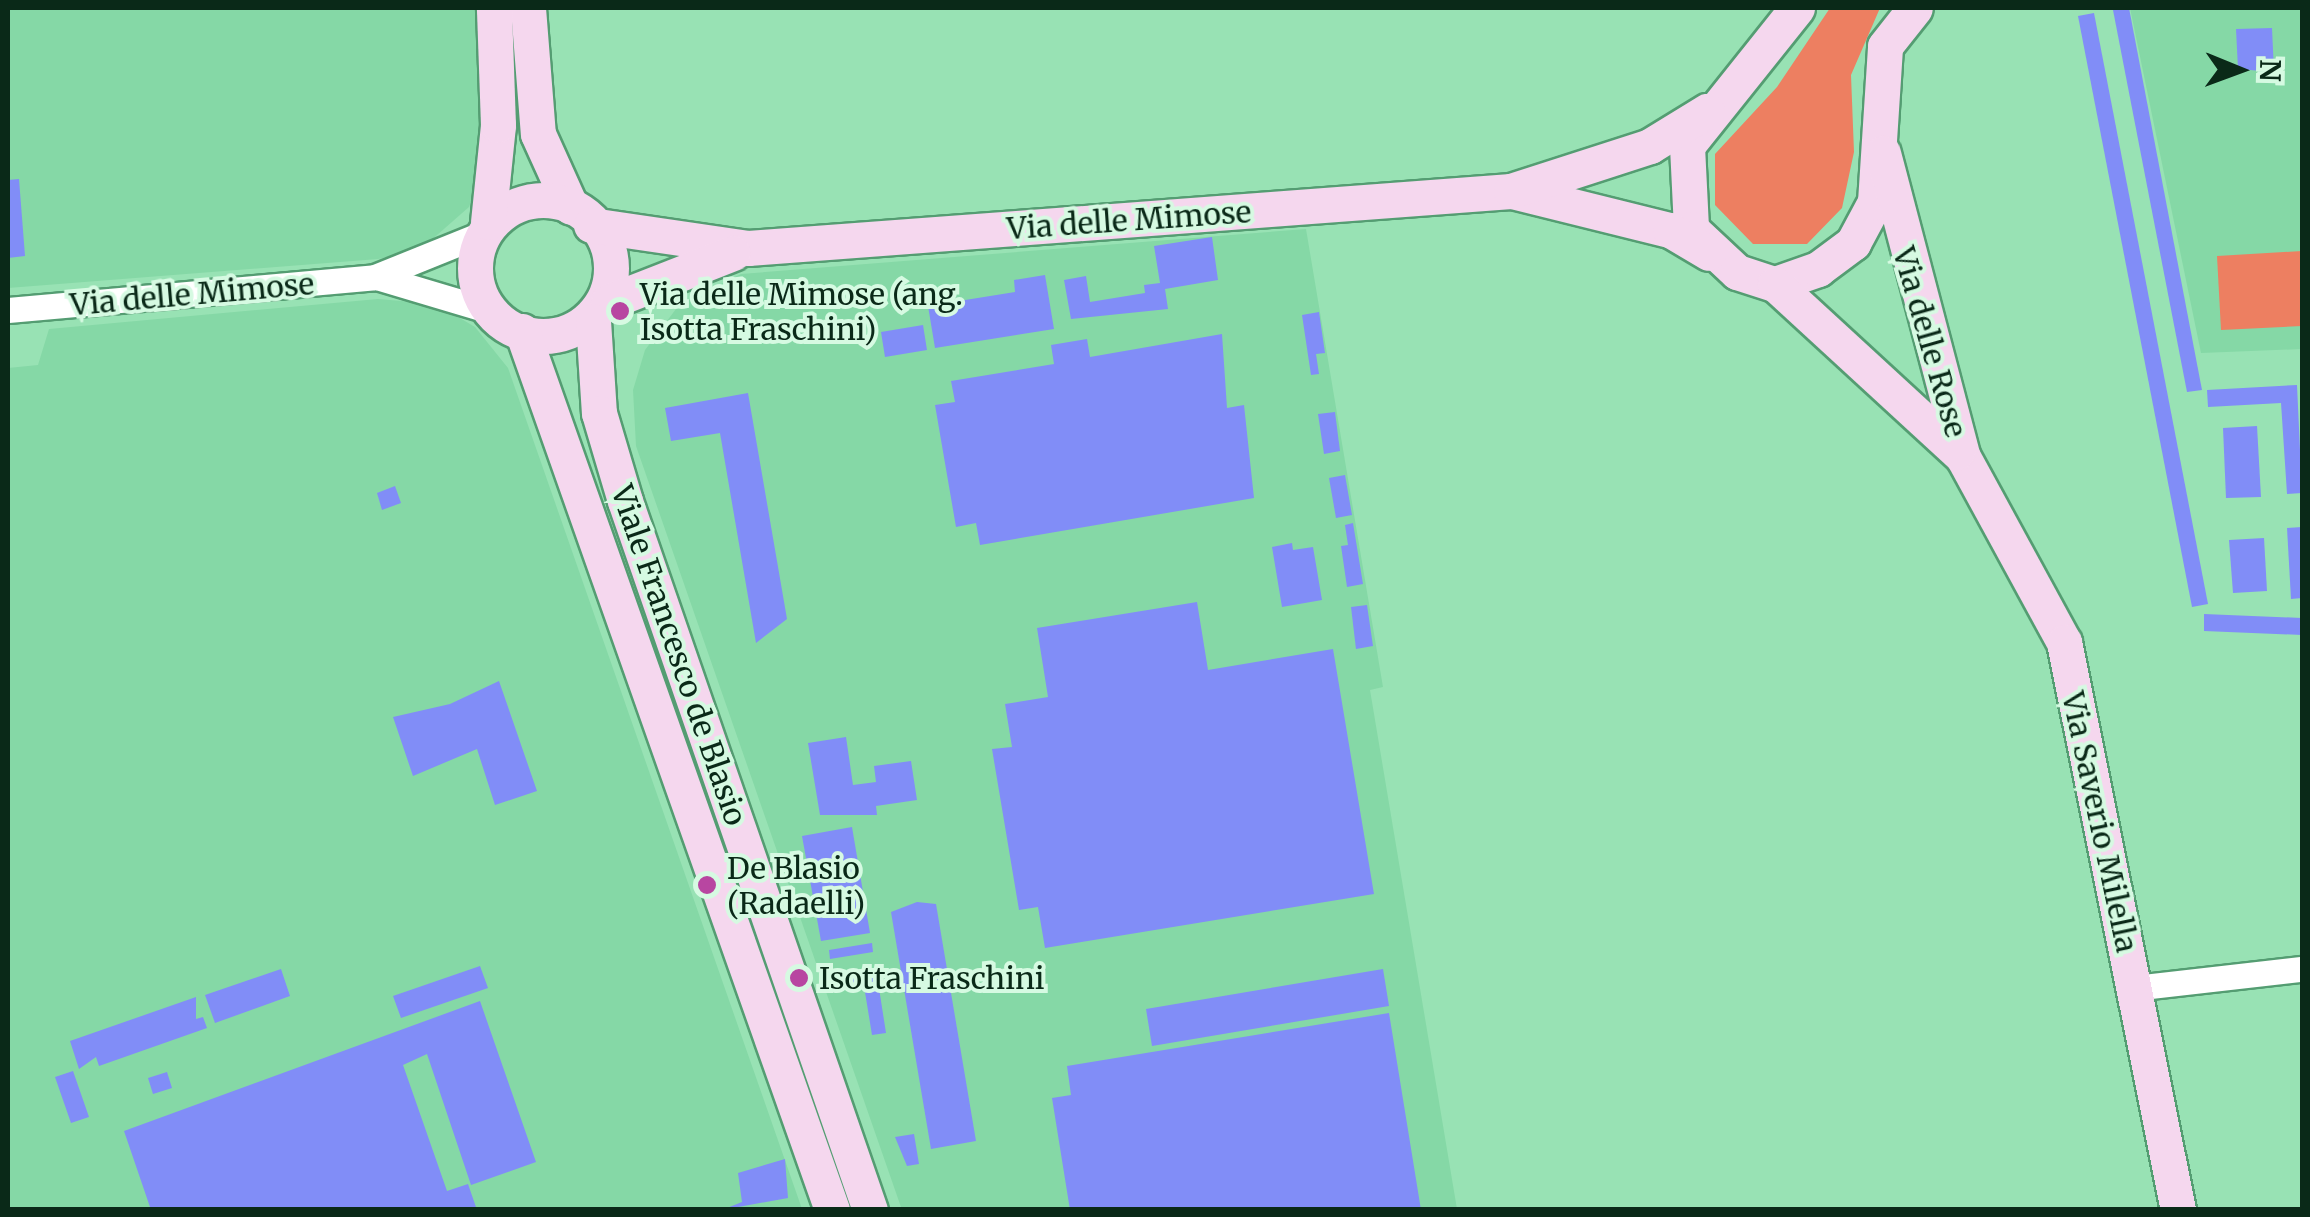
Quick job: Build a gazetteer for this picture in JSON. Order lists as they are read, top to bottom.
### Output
{
  "streets": {
    "street": [
      "Via delle Mimose",
      "Via delle Rose",
      "Viale Francesco de Blasio",
      "Via Saverio Milella"
    ]
  },
  "crossings": [
    ["Via delle Mimose", "Via delle Rose"],
    ["Via delle Mimose", "Viale Francesco de Blasio"],
    ["Via delle Rose", "Via Saverio Milella"]
  ],
  "places": ["Via delle Mimose (ang. Isotta Fraschini)", "De Blasio (Radaelli)", "Isotta Fraschini"],
  "north": "right"
}
